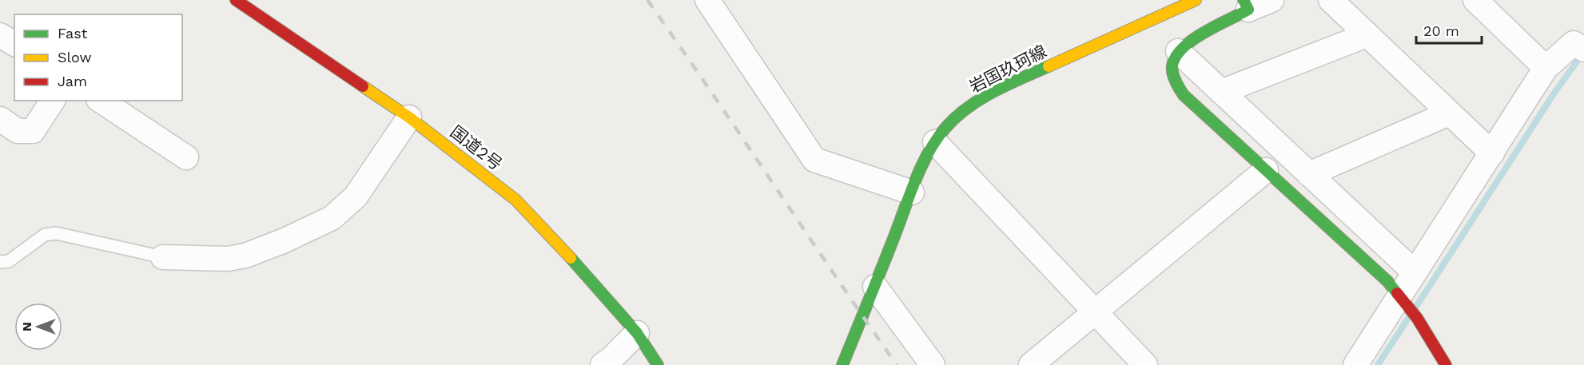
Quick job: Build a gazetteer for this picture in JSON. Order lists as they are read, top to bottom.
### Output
{
  "streets": {
    "main road": ["岩国玖珂線", "国道2号"]
  },
  "legend": ["Fast", "Slow", "Jam"],
  "scale_bar": "20 m",
  "north": "left"
}
